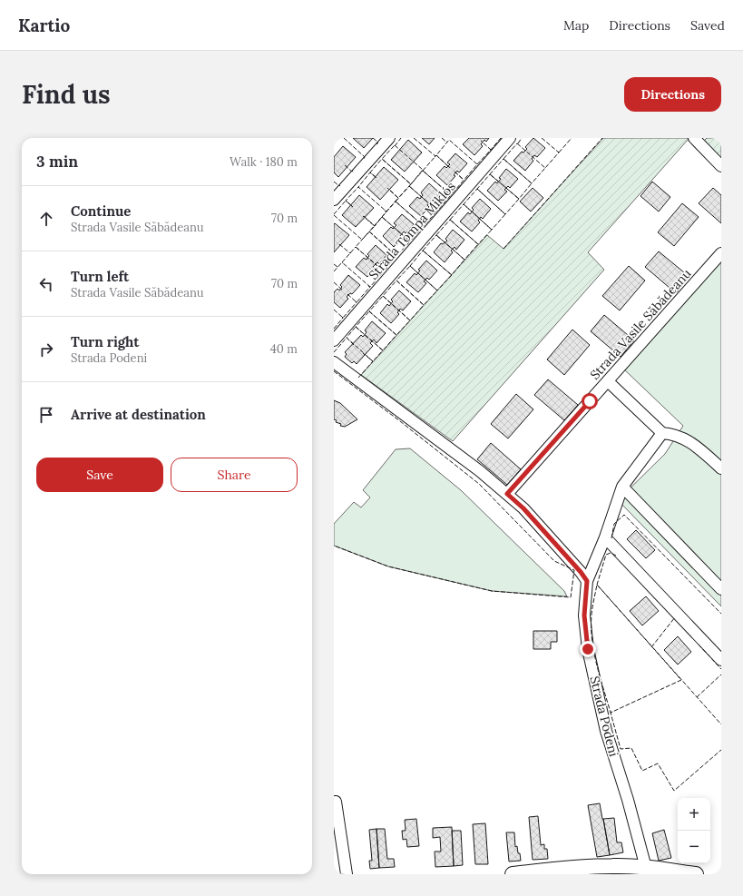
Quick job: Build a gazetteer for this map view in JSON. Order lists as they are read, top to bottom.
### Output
{
  "streets": {
    "street": ["Strada Tompa Miklós", "Strada Vasile Săbădeanu", "Strada Podeni"]
  },
  "page": {
    "header": "Kartio",
    "nav": ["Map", "Directions", "Saved"],
    "buttons": [
      "Directions",
      ["Save", "Share"]
    ],
    "title": "Find us",
    "heading": ["3 min", "Walk · 180 m"],
    "list": [
      ["Continue", "Strada Vasile Săbădeanu", "70 m"],
      ["Turn left", "Strada Vasile Săbădeanu", "70 m"],
      ["Turn right", "Strada Podeni", "40 m"],
      "Arrive at destination"
    ],
    "map_buttons": ["+", "−"]
  }
}
